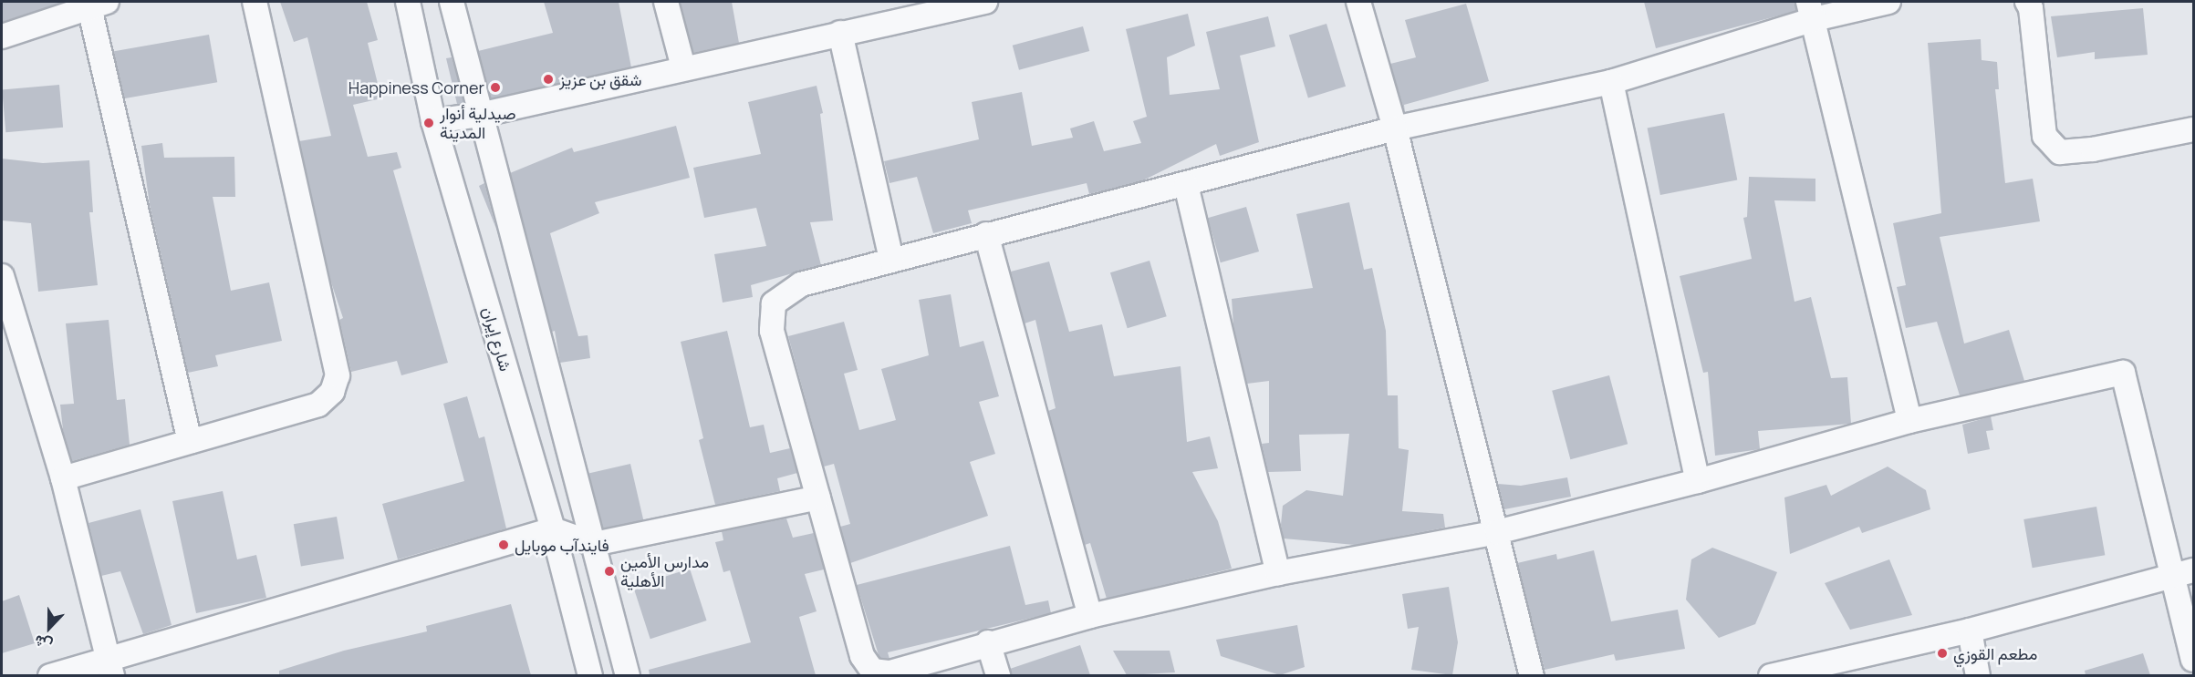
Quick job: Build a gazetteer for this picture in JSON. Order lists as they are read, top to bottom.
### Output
{
  "streets": {
    "street": ["شارع إيران"]
  },
  "places": [
    "شقق بن عزيز",
    "Happiness Corner",
    "صيدلية أنوار المدينة",
    "فايندآب موبايل",
    "مدارس الأمين الأهلية",
    "مطعم القوزي"
  ],
  "north": "bottom"
}
